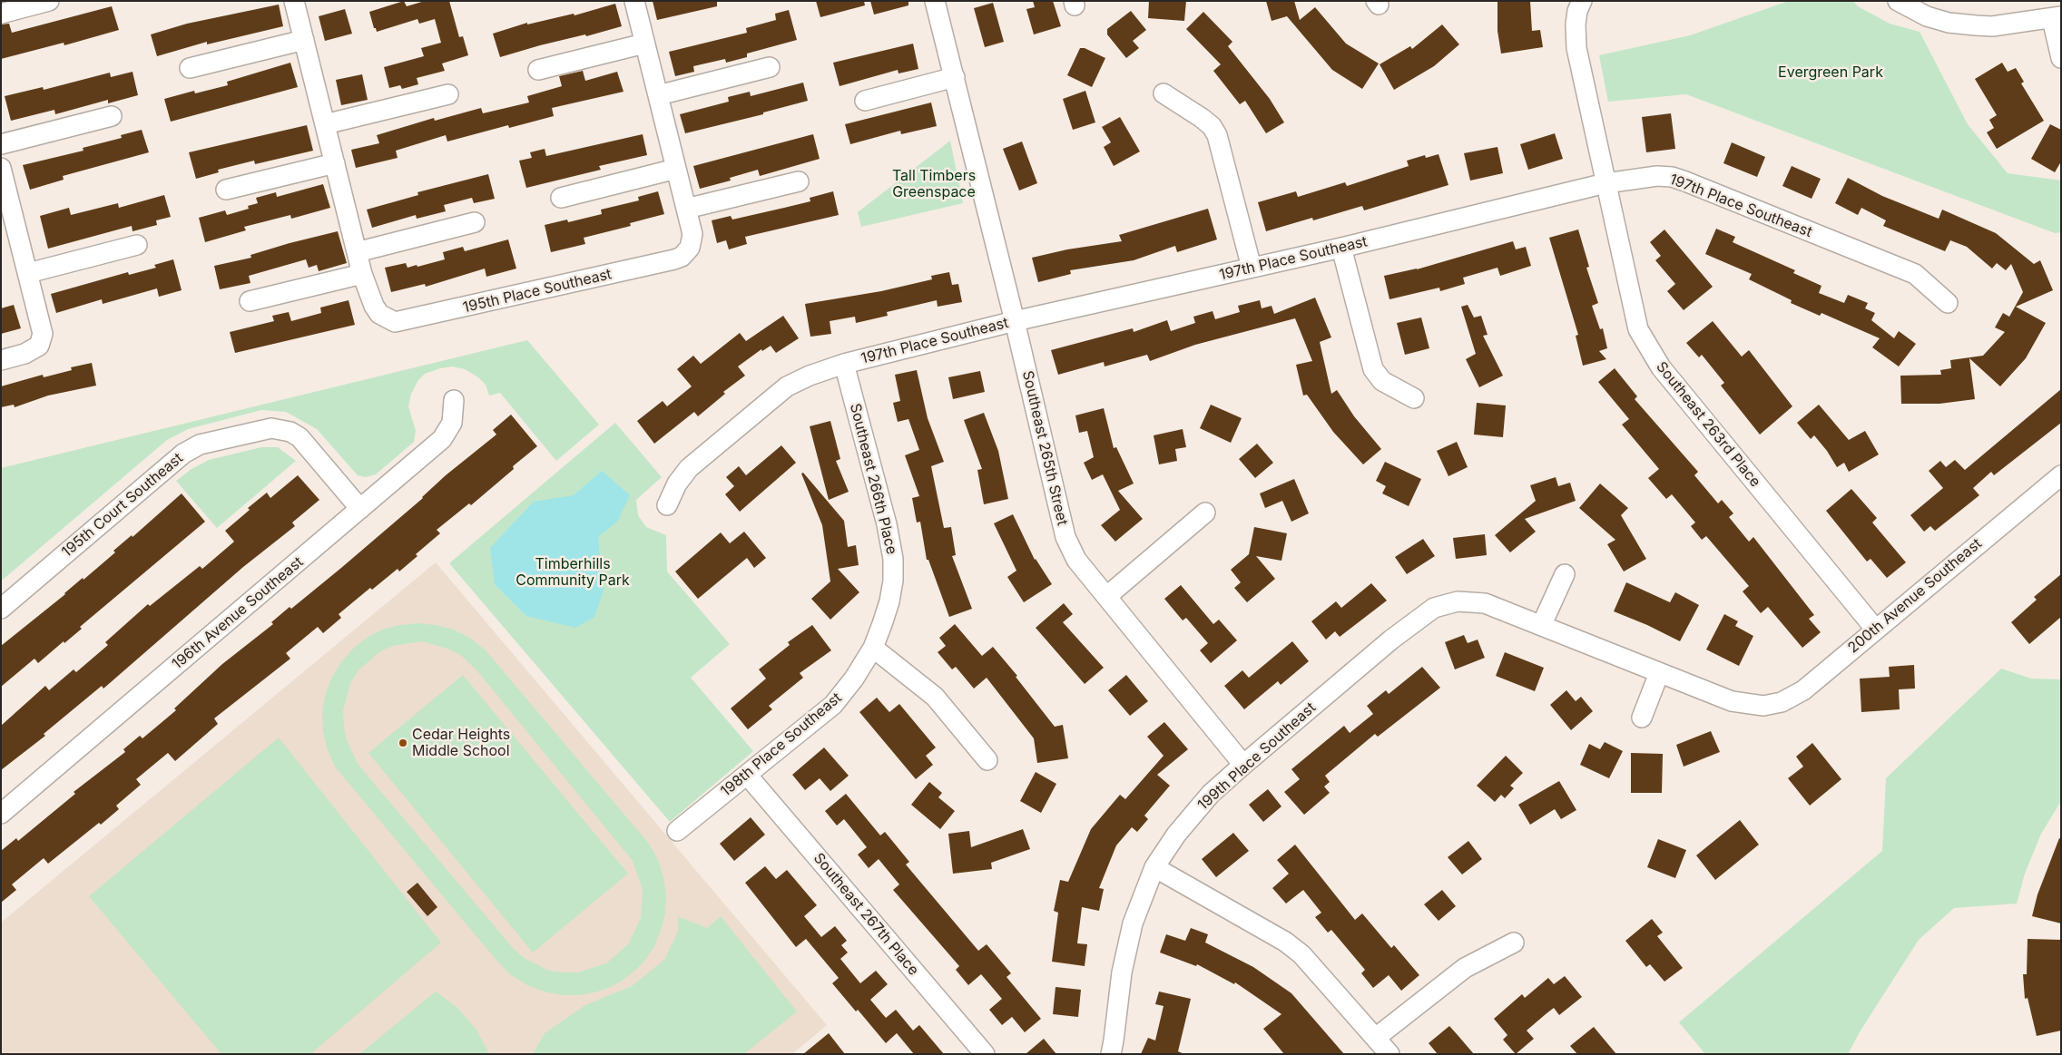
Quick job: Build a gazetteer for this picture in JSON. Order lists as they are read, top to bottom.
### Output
{
  "streets": {
    "street": [
      "197th Place Southeast",
      "195th Place Southeast",
      "Southeast 263rd Place",
      "Southeast 265th Street",
      "Southeast 266th Place",
      "195th Court Southeast",
      "200th Avenue Southeast",
      "196th Avenue Southeast",
      "198th Place Southeast",
      "199th Place Southeast",
      "Southeast 267th Place"
    ]
  },
  "crossings": [
    ["197th Place Southeast", "Southeast 263rd Place"],
    ["197th Place Southeast", "Southeast 265th Street"],
    ["197th Place Southeast", "Southeast 266th Place"],
    ["Southeast 263rd Place", "200th Avenue Southeast"],
    ["Southeast 265th Street", "199th Place Southeast"],
    ["Southeast 266th Place", "198th Place Southeast"],
    ["195th Court Southeast", "196th Avenue Southeast"],
    ["200th Avenue Southeast", "199th Place Southeast"],
    ["198th Place Southeast", "Southeast 267th Place"]
  ],
  "parks": ["Evergreen Park", "Tall Timbers Greenspace", "Timberhills Community Park"],
  "places": ["Cedar Heights Middle School"]
}
